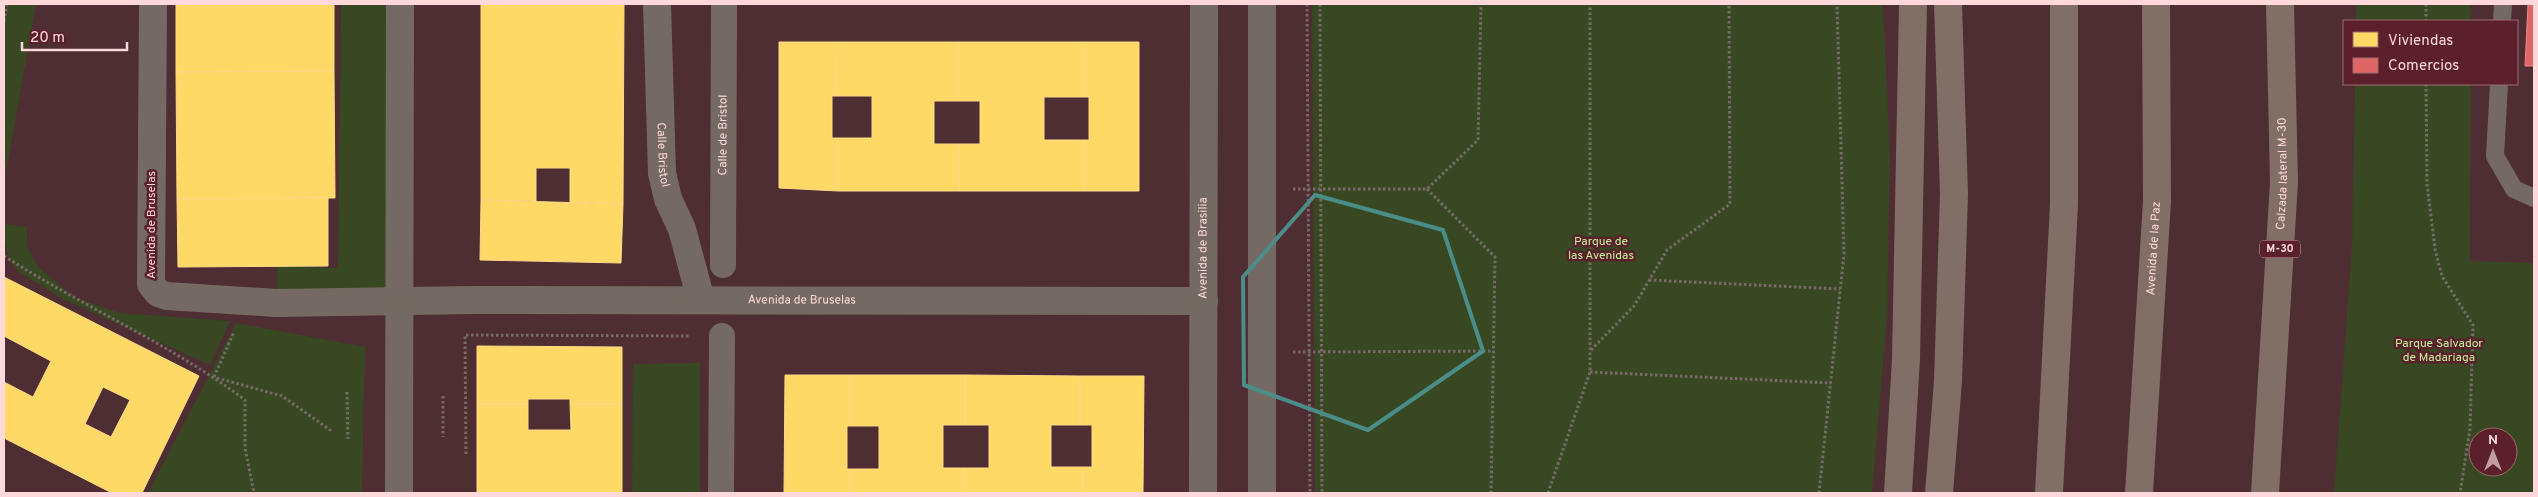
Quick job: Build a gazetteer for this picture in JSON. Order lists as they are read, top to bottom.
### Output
{
  "streets": {
    "highway": ["Calzada lateral M-30", "Avenida de la Paz", "M-30"],
    "street": [
      "Calle de Bristol",
      "Calle Bristol",
      "Avenida de Bruselas",
      "Avenida de Brasilia"
    ]
  },
  "crossings": [
    ["Calle Bristol", "Avenida de Bruselas"],
    ["Avenida de Bruselas", "Avenida de Brasilia"]
  ],
  "parks": ["Parque de las Avenidas", "Parque Salvador de Madariaga"],
  "legend": ["Viviendas", "Comercios"],
  "scale_bar": "20 m",
  "north": "top"
}
